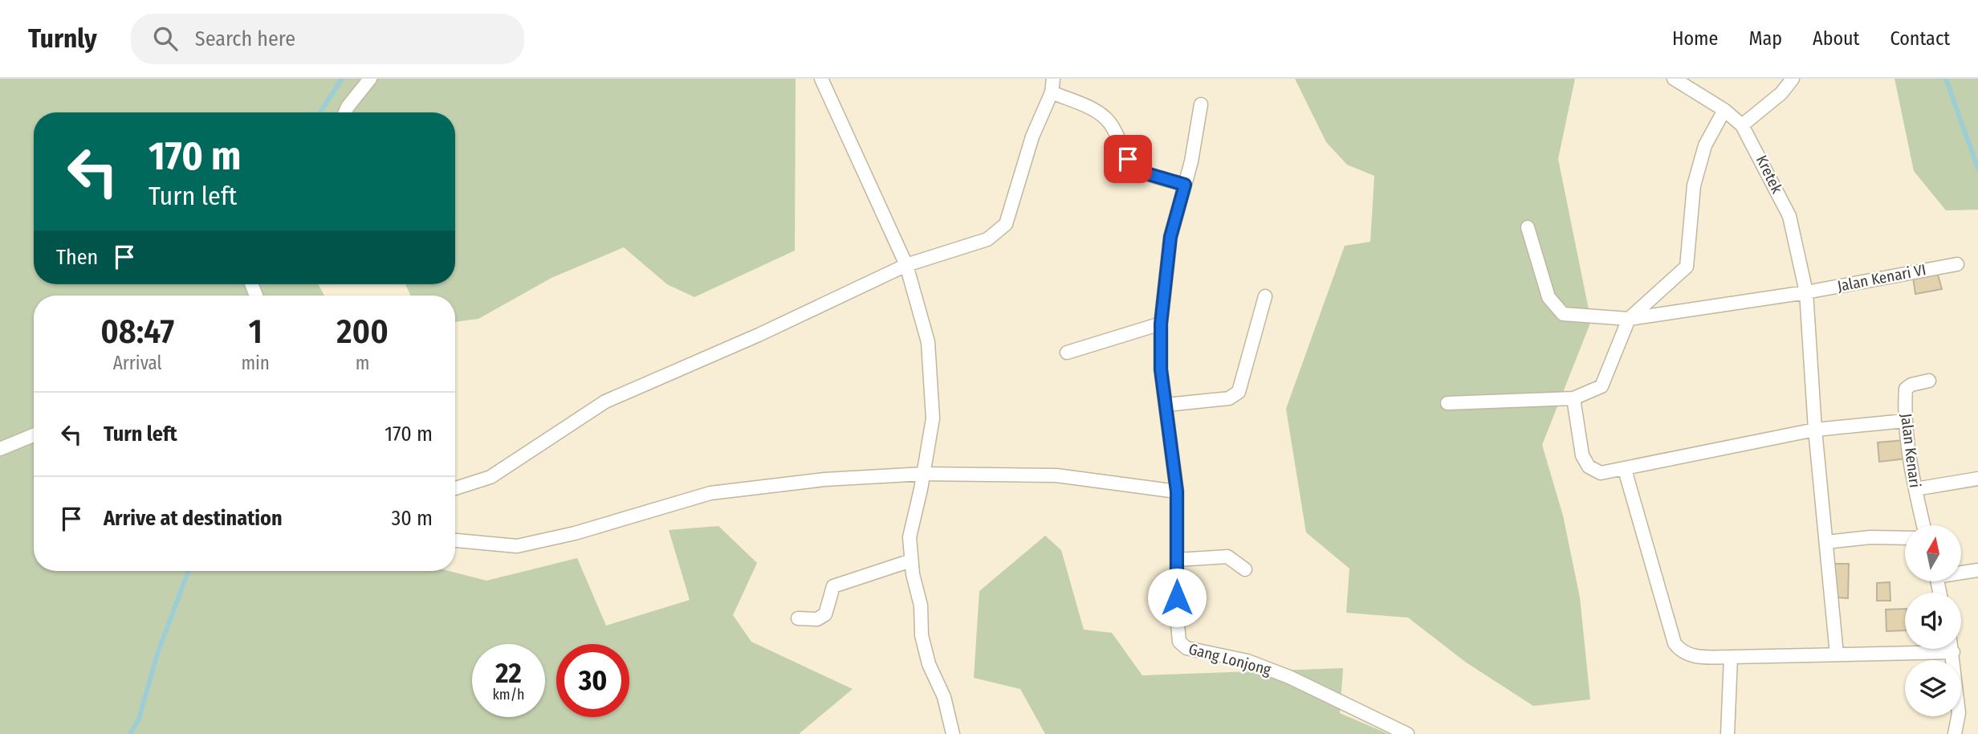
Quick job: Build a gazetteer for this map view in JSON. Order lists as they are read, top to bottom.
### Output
{
  "streets": {
    "street": [
      "Kretek",
      "Jalan Kenari VI",
      "Jalan Kenari",
      "Gang Lonjong"
    ]
  },
  "crossings": [
    ["Kretek", "Jalan Kenari VI"]
  ],
  "north": "top",
  "page": {
    "header": "Turnly",
    "search": "Search here",
    "nav": [
      "Home",
      "Map",
      "About",
      "Contact"
    ],
    "turn": ["170 m", "Turn left"],
    "then": "Then",
    "eta": [
      "08:47",
      "Arrival",
      "1",
      "min",
      "200",
      "m"
    ],
    "list": [
      {
        "name": "Turn left",
        "value": "170 m"
      },
      {
        "name": "Arrive at destination",
        "value": "30 m"
      }
    ],
    "speed": "22 km/h",
    "limit": "30"
  }
}
